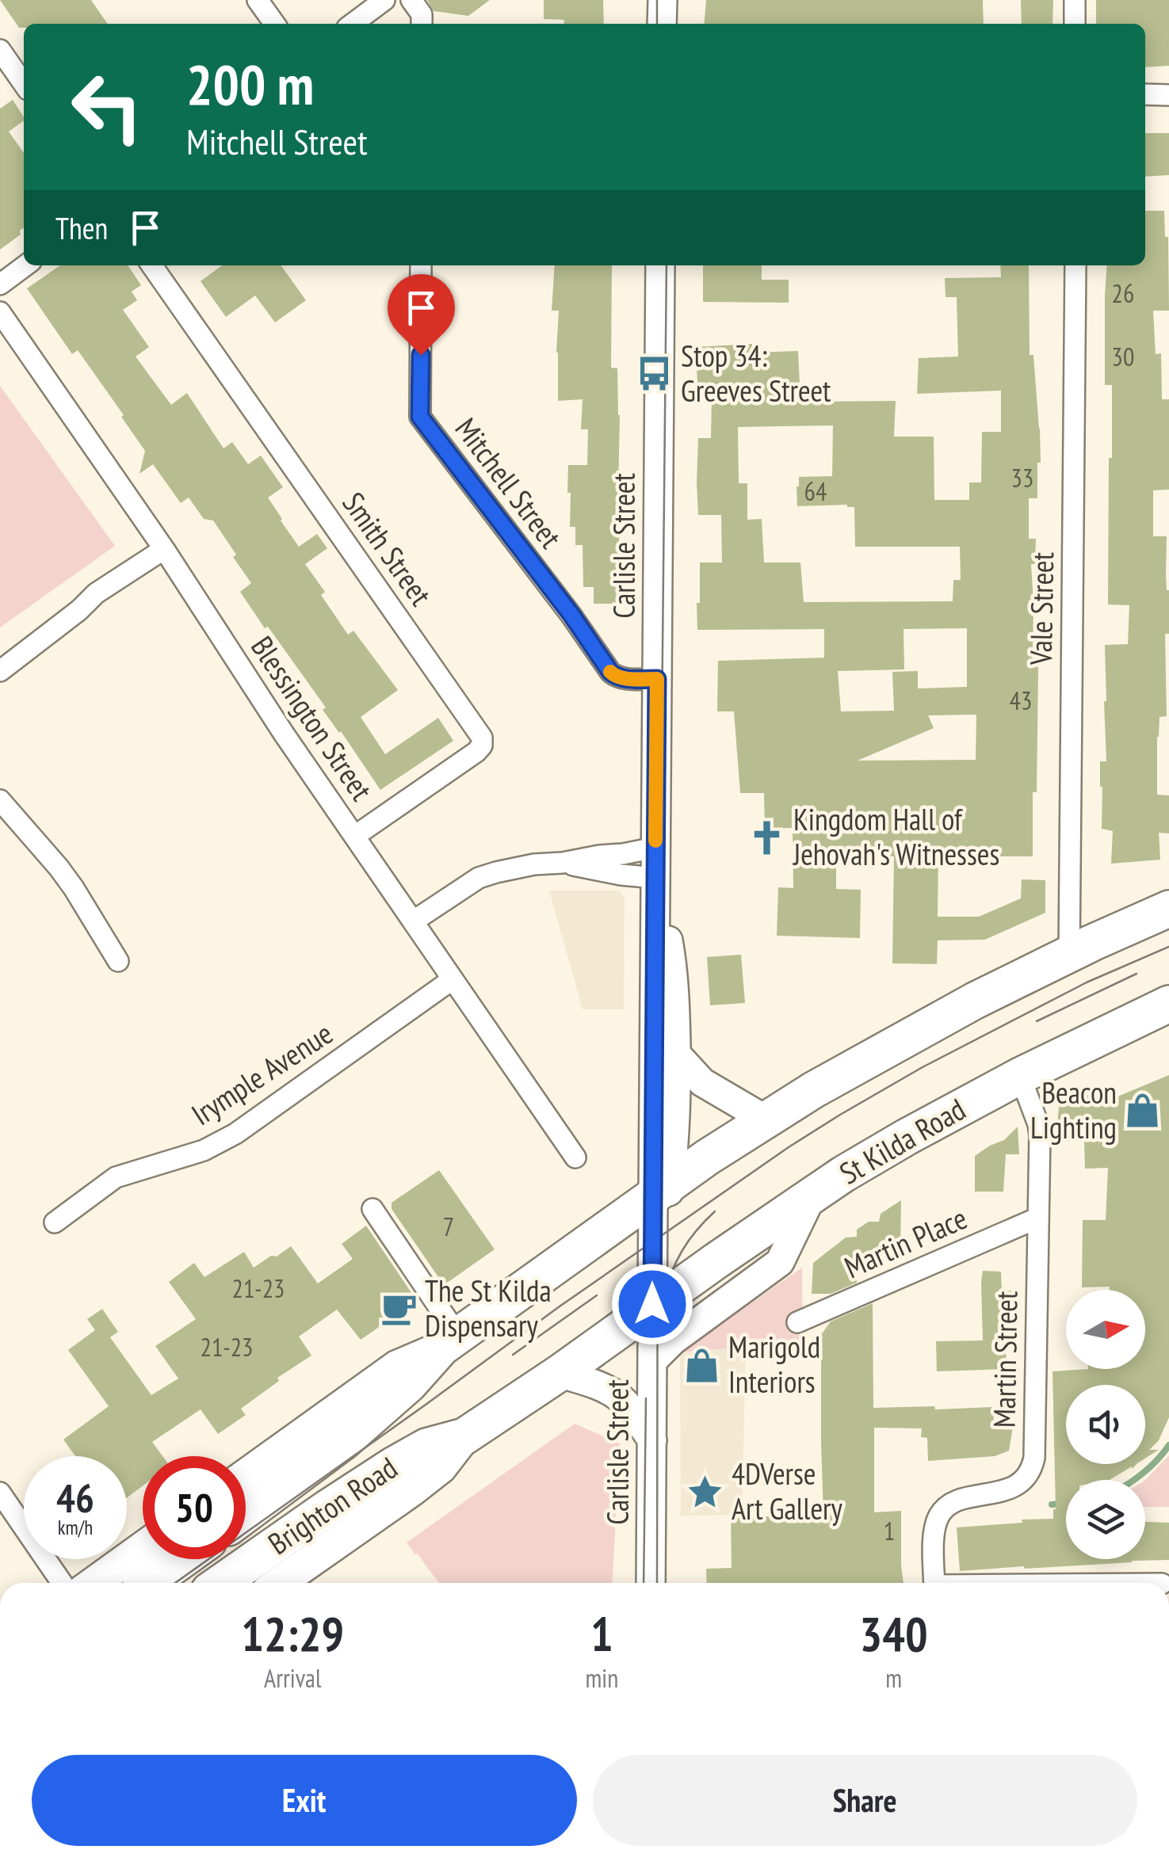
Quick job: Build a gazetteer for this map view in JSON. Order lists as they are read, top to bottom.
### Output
{
  "streets": {
    "highway": ["St Kilda Road", "Brighton Road"],
    "main road": ["Carlisle Street"],
    "street": [
      "Mitchell Street",
      "Smith Street",
      "Vale Street",
      "Blessington Street",
      "Irymple Avenue",
      "Martin Place",
      "Martin Street"
    ]
  },
  "crossings": [
    ["Mitchell Street", "Carlisle Street"],
    ["Carlisle Street", "St Kilda Road"],
    ["Carlisle Street", "Brighton Road"],
    ["Smith Street", "Blessington Street"],
    ["Blessington Street", "Irymple Avenue"],
    ["St Kilda Road", "Martin Street"],
    ["St Kilda Road", "Brighton Road"],
    ["Martin Place", "Martin Street"]
  ],
  "places": {
    "bus stop": ["Stop 34: Greeves Street"],
    "church": ["Kingdom Hall of Jehovah's Witnesses"],
    "shop": ["Beacon Lighting", "Marigold Interiors"],
    "cafe": ["The St Kilda Dispensary"],
    "place": ["4DVerse Art Gallery"]
  },
  "house_numbers": [
    "26",
    "30",
    "33",
    "64",
    "43",
    "7",
    "21-23",
    "21-23",
    "1"
  ],
  "north": "right",
  "page": {
    "turn": ["200 m", "Mitchell Street"],
    "then": "Then",
    "speed": "46 km/h",
    "limit": "50",
    "eta": [
      "12:29",
      "Arrival",
      "1",
      "min",
      "340",
      "m"
    ],
    "buttons": ["Exit", "Share"]
  }
}
